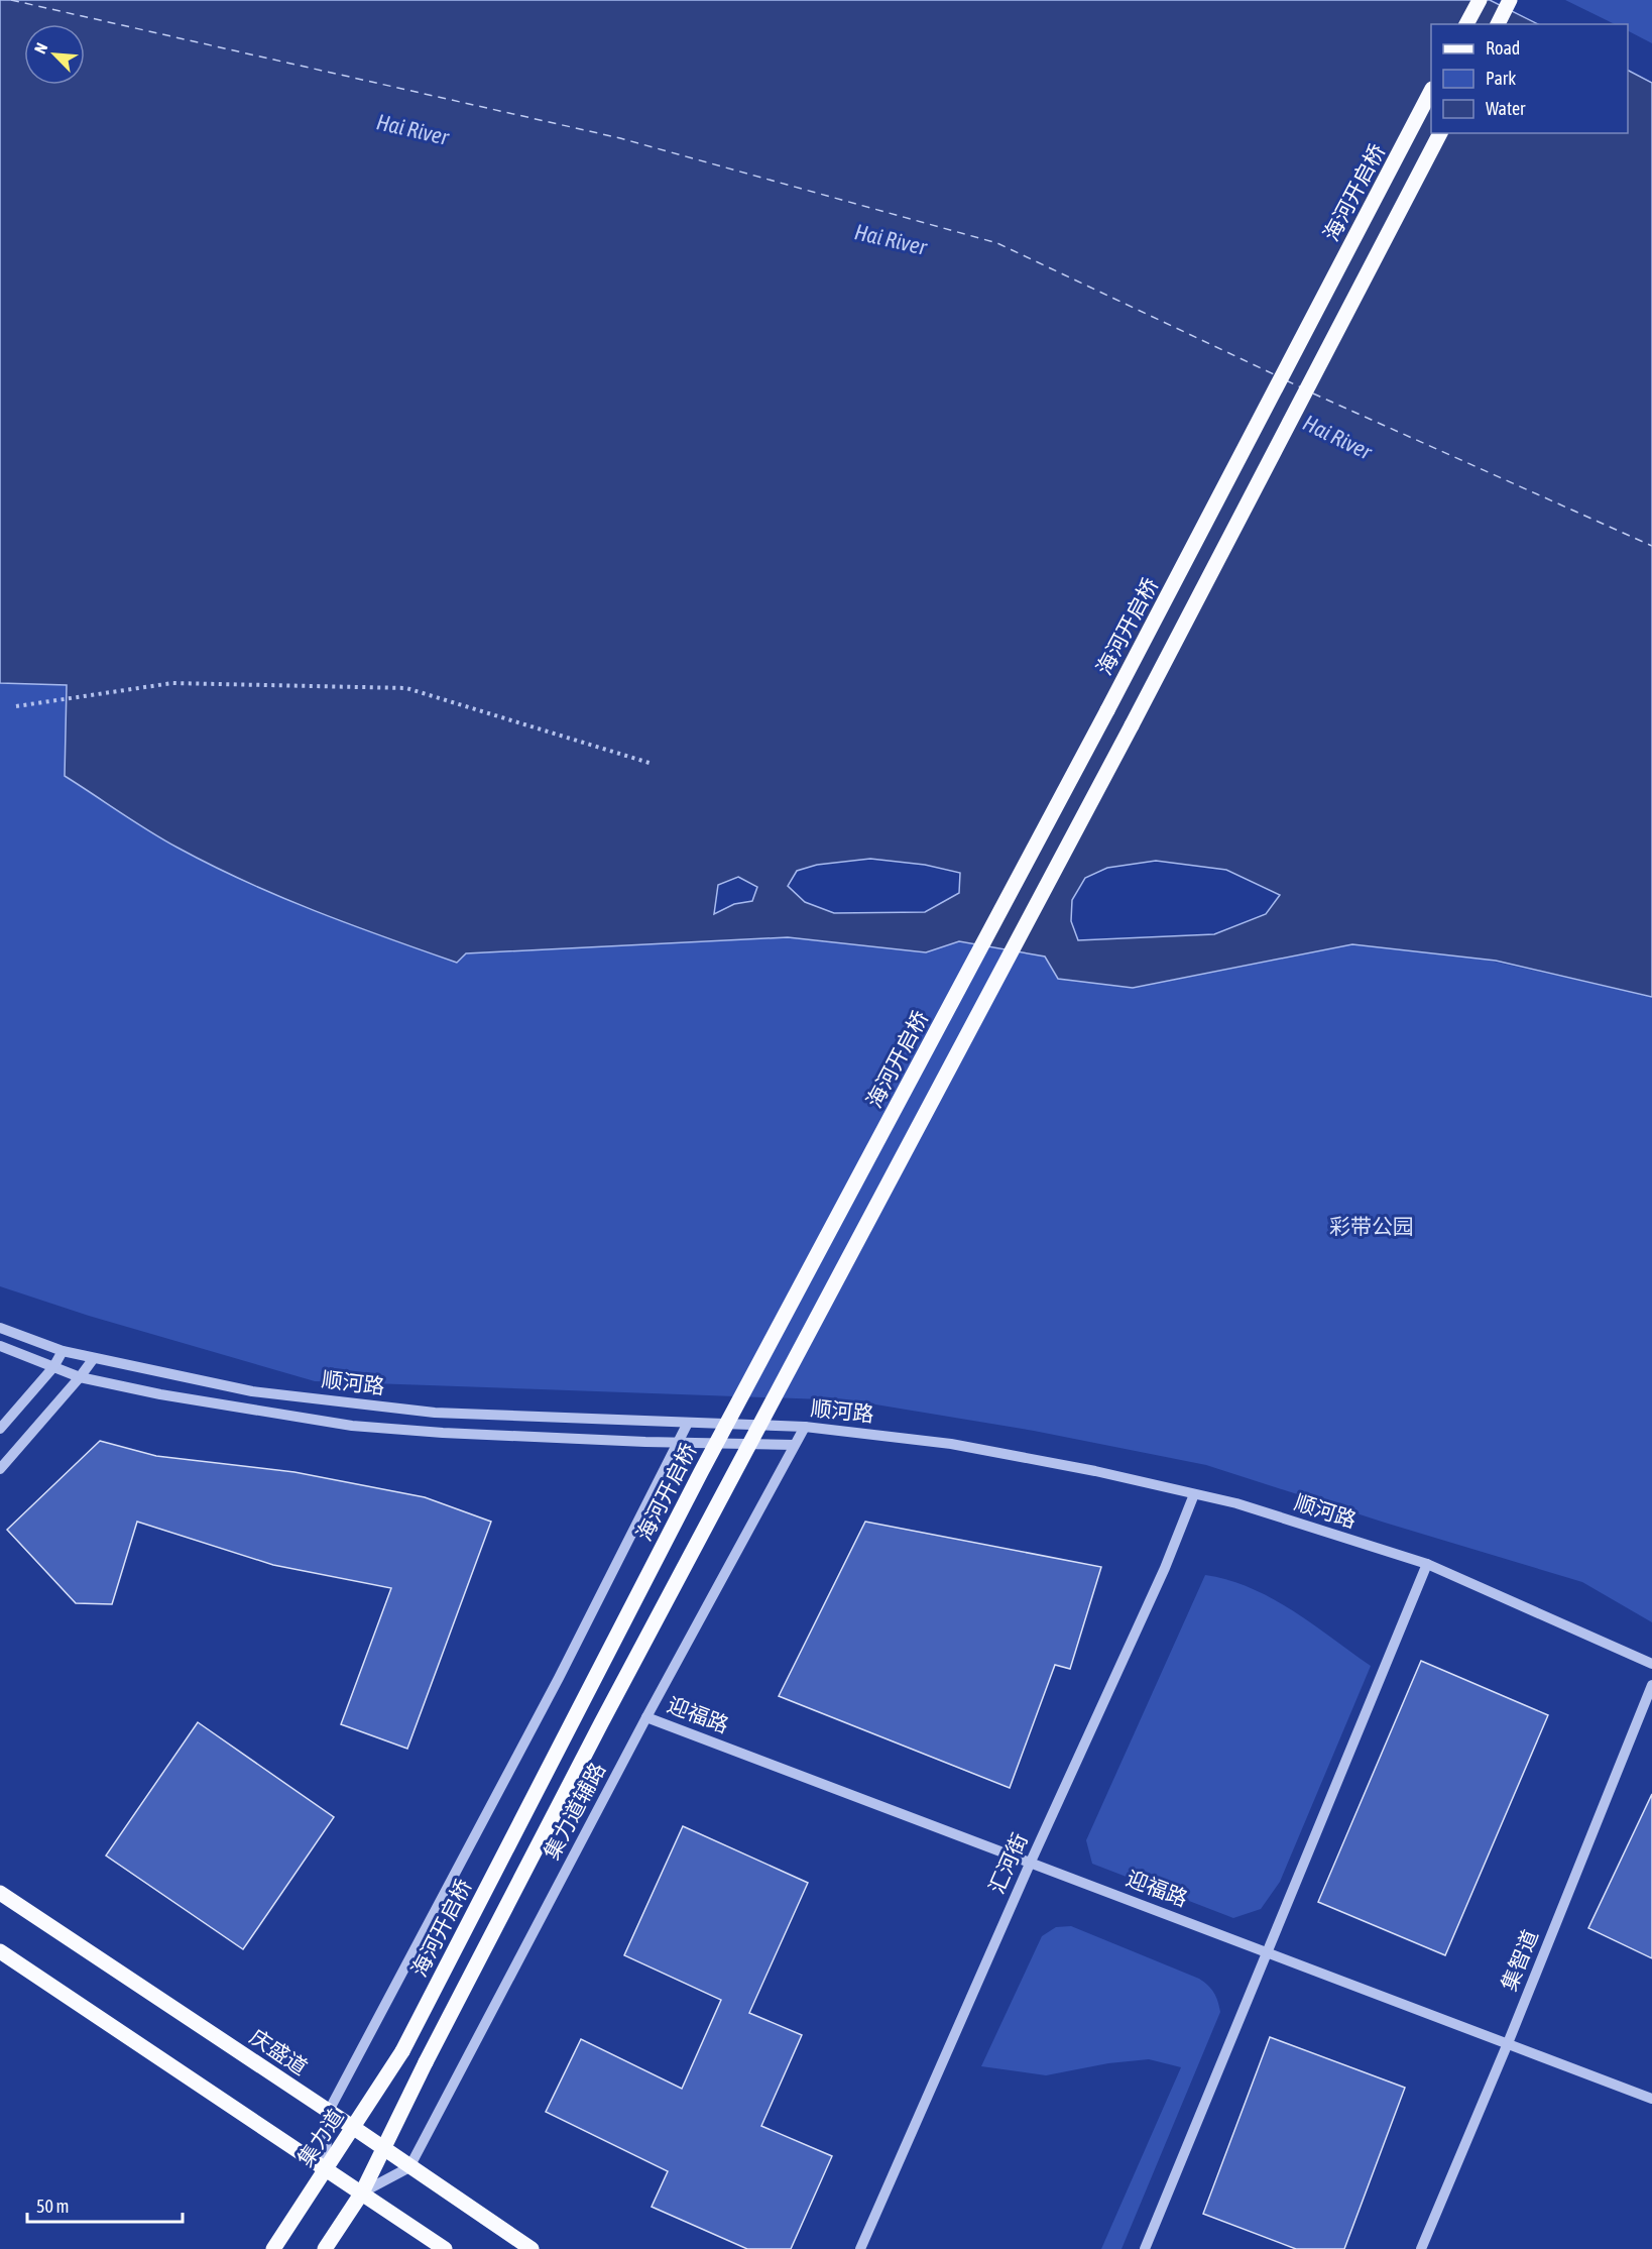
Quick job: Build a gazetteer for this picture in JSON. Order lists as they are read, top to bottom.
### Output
{
  "streets": {
    "main road": ["海河开启桥", "庆盛道", "集力道"],
    "street": [
      "顺河路",
      "迎福路",
      "集力道辅路",
      "汇河街",
      "集智道"
    ]
  },
  "crossings": [
    ["海河开启桥", "集力道"],
    ["顺河路", "集力道辅路"],
    ["顺河路", "汇河街"],
    ["迎福路", "集力道辅路"],
    ["迎福路", "汇河街"],
    ["迎福路", "集智道"],
    ["集力道辅路", "庆盛道"],
    ["庆盛道", "集力道"]
  ],
  "water": ["Hai River"],
  "parks": ["彩带公园"],
  "legend": ["Road", "Park", "Water"],
  "scale_bar": "50 m",
  "north": "top left"
}
